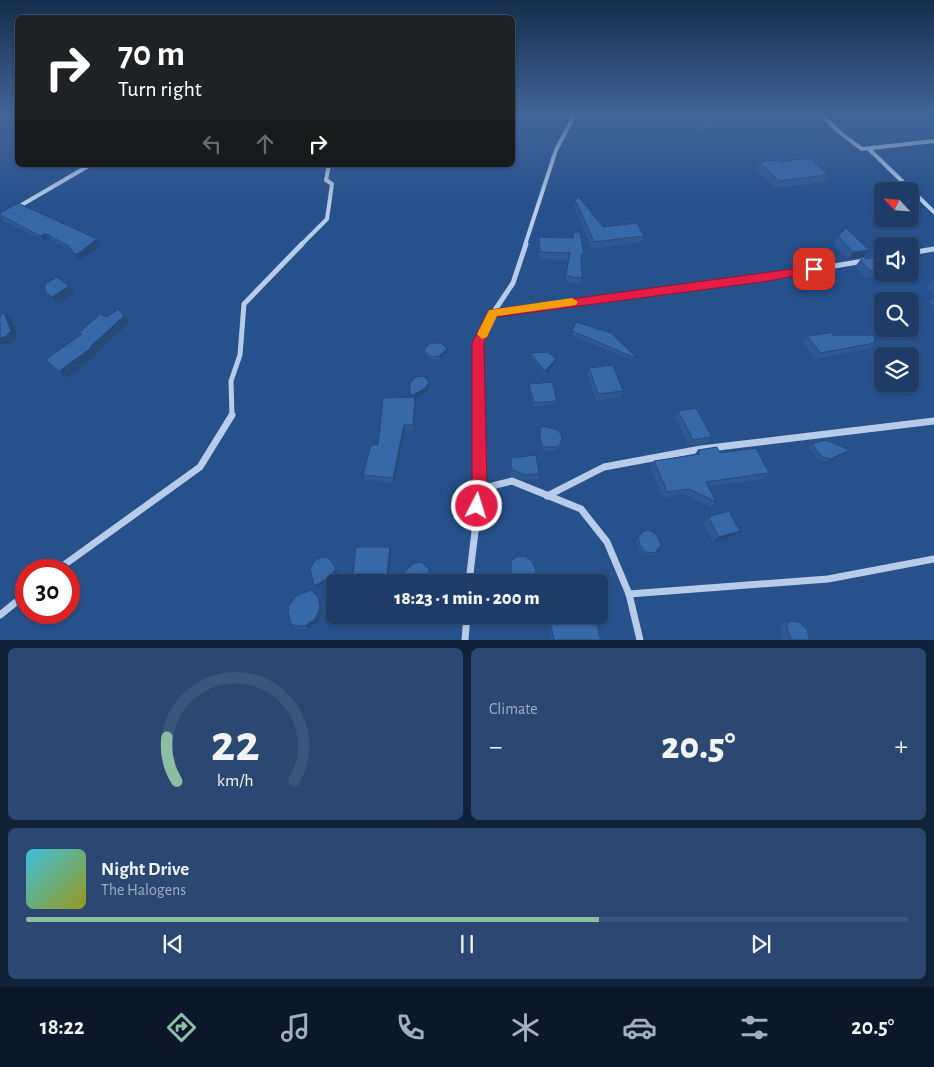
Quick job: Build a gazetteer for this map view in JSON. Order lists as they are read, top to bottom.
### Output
{
  "north": "top left",
  "page": {
    "turn": ["70 m", "Turn right"],
    "limit": "30",
    "trip": "18:23 · 1 min · 200 m",
    "tile": "Climate",
    "heat": ["−", "20.5°", "+"],
    "song": ["Night Drive", "The Halogens"],
    "tabs": ["18:22", "20.5°"],
    "gauge": ["22", "km/h"]
  }
}
